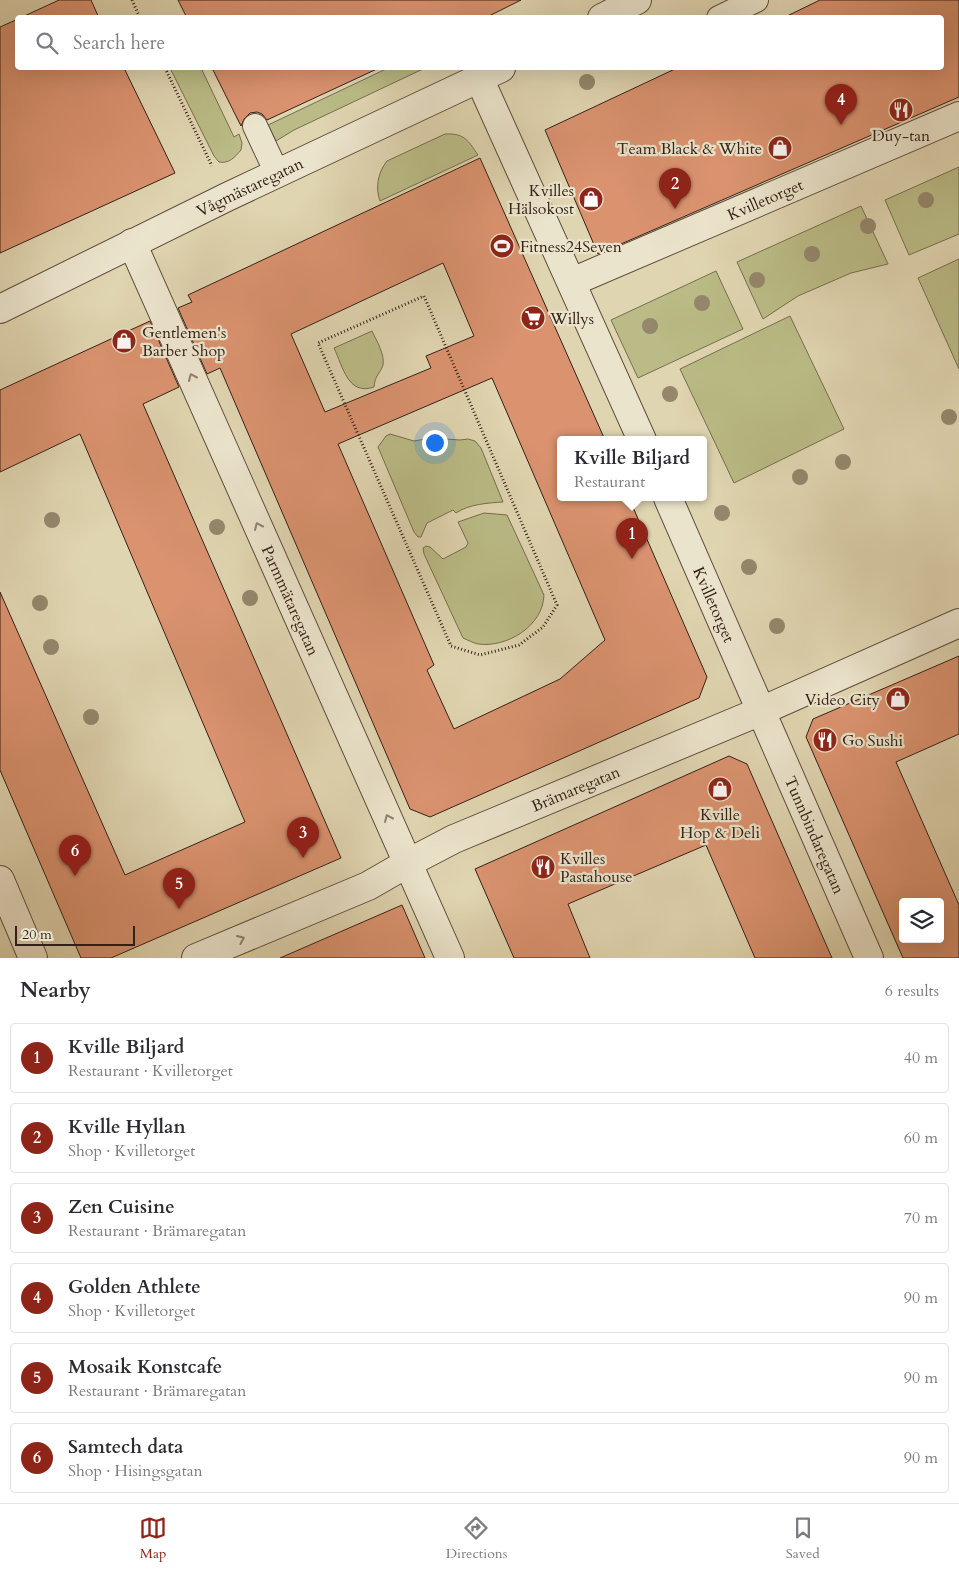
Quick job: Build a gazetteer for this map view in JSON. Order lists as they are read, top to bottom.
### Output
{
  "streets": {
    "street": [
      "Vågmästaregatan",
      "Kvilletorget",
      "Parmmätaregatan",
      "Brämaregatan",
      "Tunnbindaregatan"
    ]
  },
  "crossings": [
    ["Vågmästaregatan", "Parmmätaregatan"],
    ["Kvilletorget", "Brämaregatan"],
    ["Kvilletorget", "Tunnbindaregatan"],
    ["Parmmätaregatan", "Brämaregatan"],
    ["Brämaregatan", "Tunnbindaregatan"]
  ],
  "one_way": ["Parmmätaregatan"],
  "places": {
    "restaurant": ["Duy-tan", "Go Sushi", "Kvilles Pastahouse"],
    "shop": [
      "Team Black & White",
      "Kvilles Hälsokost",
      "Gentlemen's Barber Shop",
      "Video City",
      "Kville Hop & Deli"
    ],
    "sports": ["Fitness24Seven"],
    "supermarket": ["Willys"]
  },
  "scale_bar": "20 m",
  "page": {
    "search": "Search here",
    "pins": [
      "4",
      "2",
      "1",
      "3",
      "6",
      "5"
    ],
    "popup": ["Kville Biljard", "Restaurant"],
    "scale": "20 m",
    "heading": ["Nearby", "6 results"],
    "list": [
      {
        "mark": "1",
        "name": "Kville Biljard",
        "note": "Restaurant · Kvilletorget",
        "value": "40 m"
      },
      {
        "mark": "2",
        "name": "Kville Hyllan",
        "note": "Shop · Kvilletorget",
        "value": "60 m"
      },
      {
        "mark": "3",
        "name": "Zen Cuisine",
        "note": "Restaurant · Brämaregatan",
        "value": "70 m"
      },
      {
        "mark": "4",
        "name": "Golden Athlete",
        "note": "Shop · Kvilletorget",
        "value": "90 m"
      },
      {
        "mark": "5",
        "name": "Mosaik Konstcafe",
        "note": "Restaurant · Brämaregatan",
        "value": "90 m"
      },
      {
        "mark": "6",
        "name": "Samtech data",
        "note": "Shop · Hisingsgatan",
        "value": "90 m"
      }
    ],
    "nav": ["Map", "Directions", "Saved"]
  }
}
